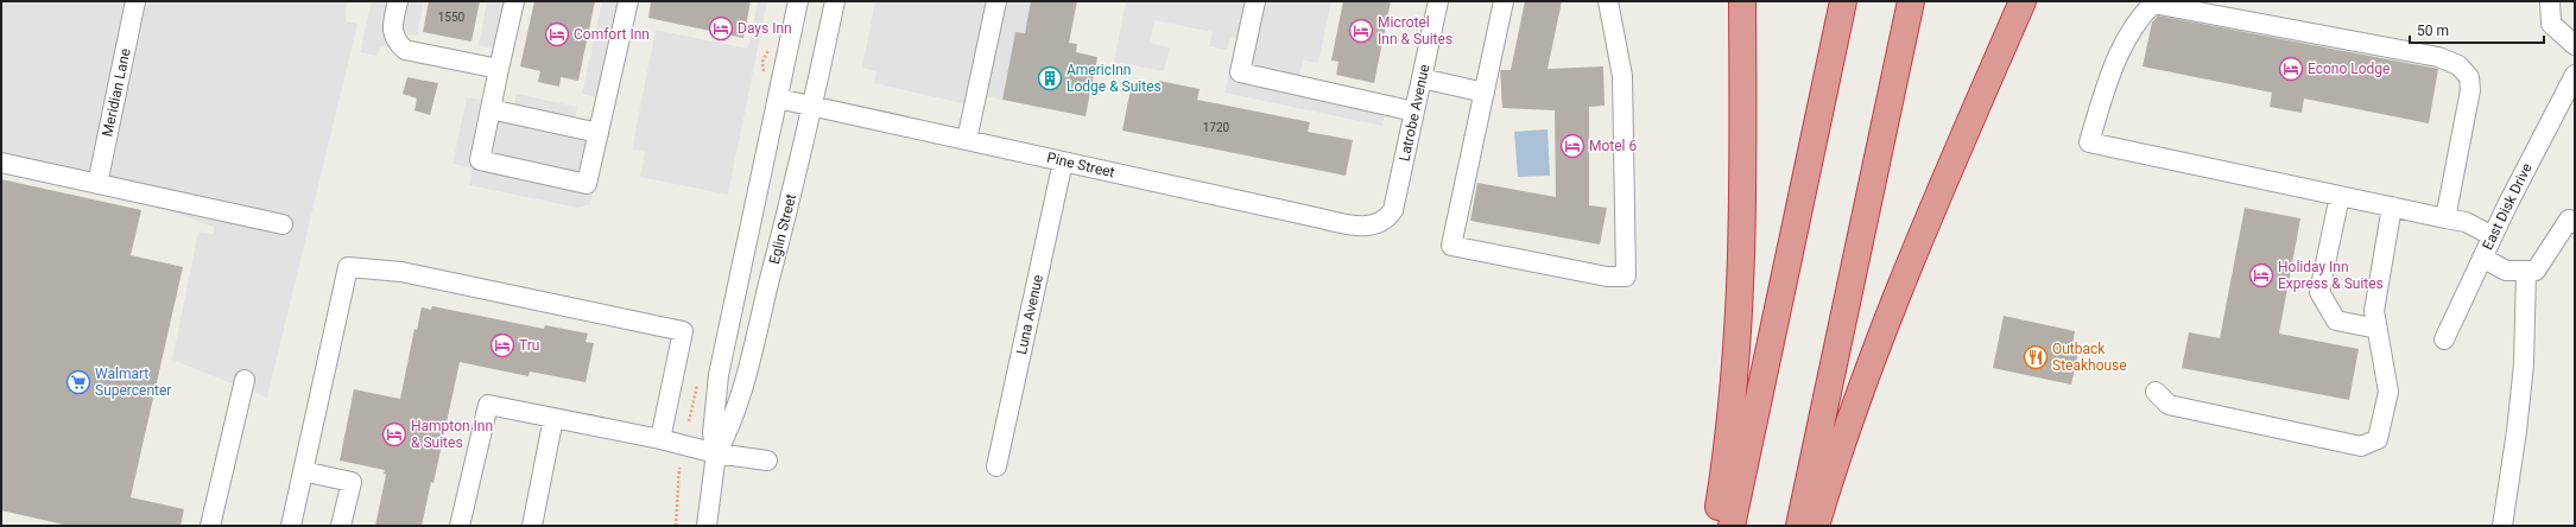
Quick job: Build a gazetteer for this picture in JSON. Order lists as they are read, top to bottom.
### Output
{
  "streets": {
    "street": [
      "Meridian Lane",
      "Latrobe Avenue",
      "Pine Street",
      "East Disk Drive",
      "Eglin Street",
      "Luna Avenue"
    ]
  },
  "crossings": [
    ["Latrobe Avenue", "Pine Street"],
    ["Pine Street", "Eglin Street"],
    ["Pine Street", "Luna Avenue"]
  ],
  "places": {
    "hotel": [
      "Days Inn",
      "Microtel Inn & Suites",
      "Comfort Inn",
      "Econo Lodge",
      "Motel 6",
      "Holiday Inn Express & Suites",
      "Tru",
      "Hampton Inn & Suites"
    ],
    "building": ["AmericInn Lodge & Suites"],
    "restaurant": ["Outback Steakhouse"],
    "supermarket": ["Walmart Supercenter"]
  },
  "house_numbers": ["1550", "1720"],
  "scale_bar": "50 m"
}
